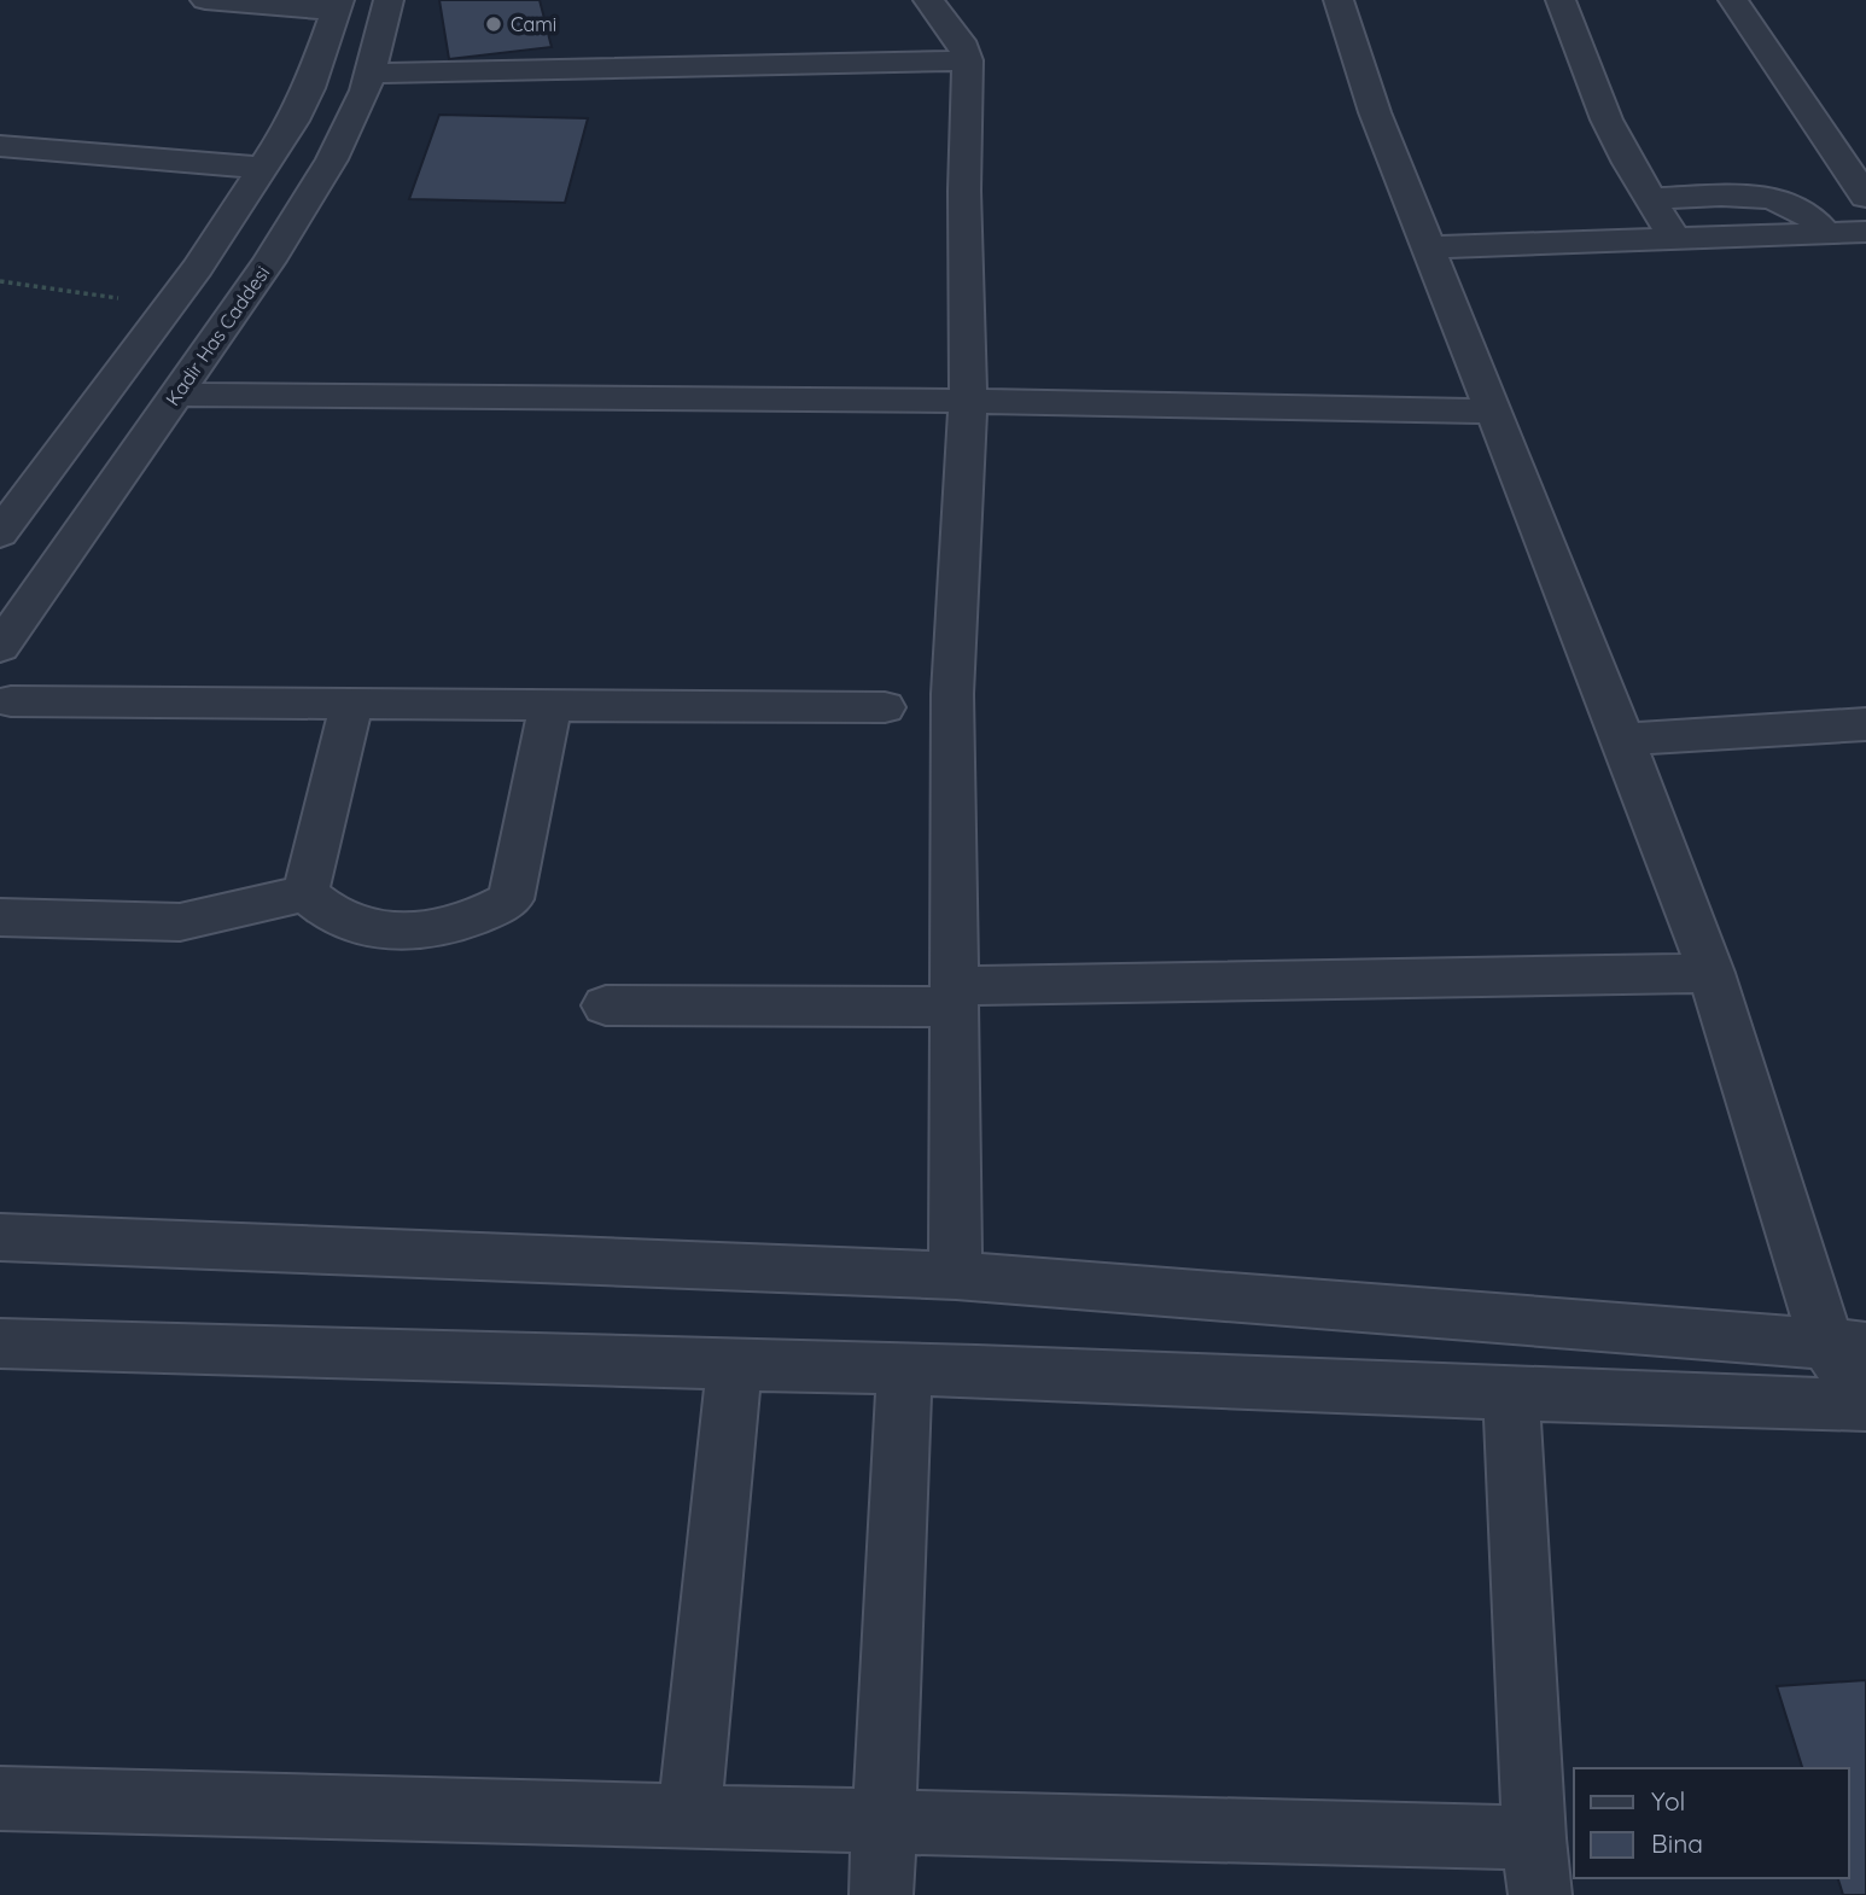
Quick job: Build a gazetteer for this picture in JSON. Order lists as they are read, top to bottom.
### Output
{
  "streets": {
    "street": ["Kadir Has Caddesi"]
  },
  "places": ["Cami"],
  "legend": ["Yol", "Bina"]
}
